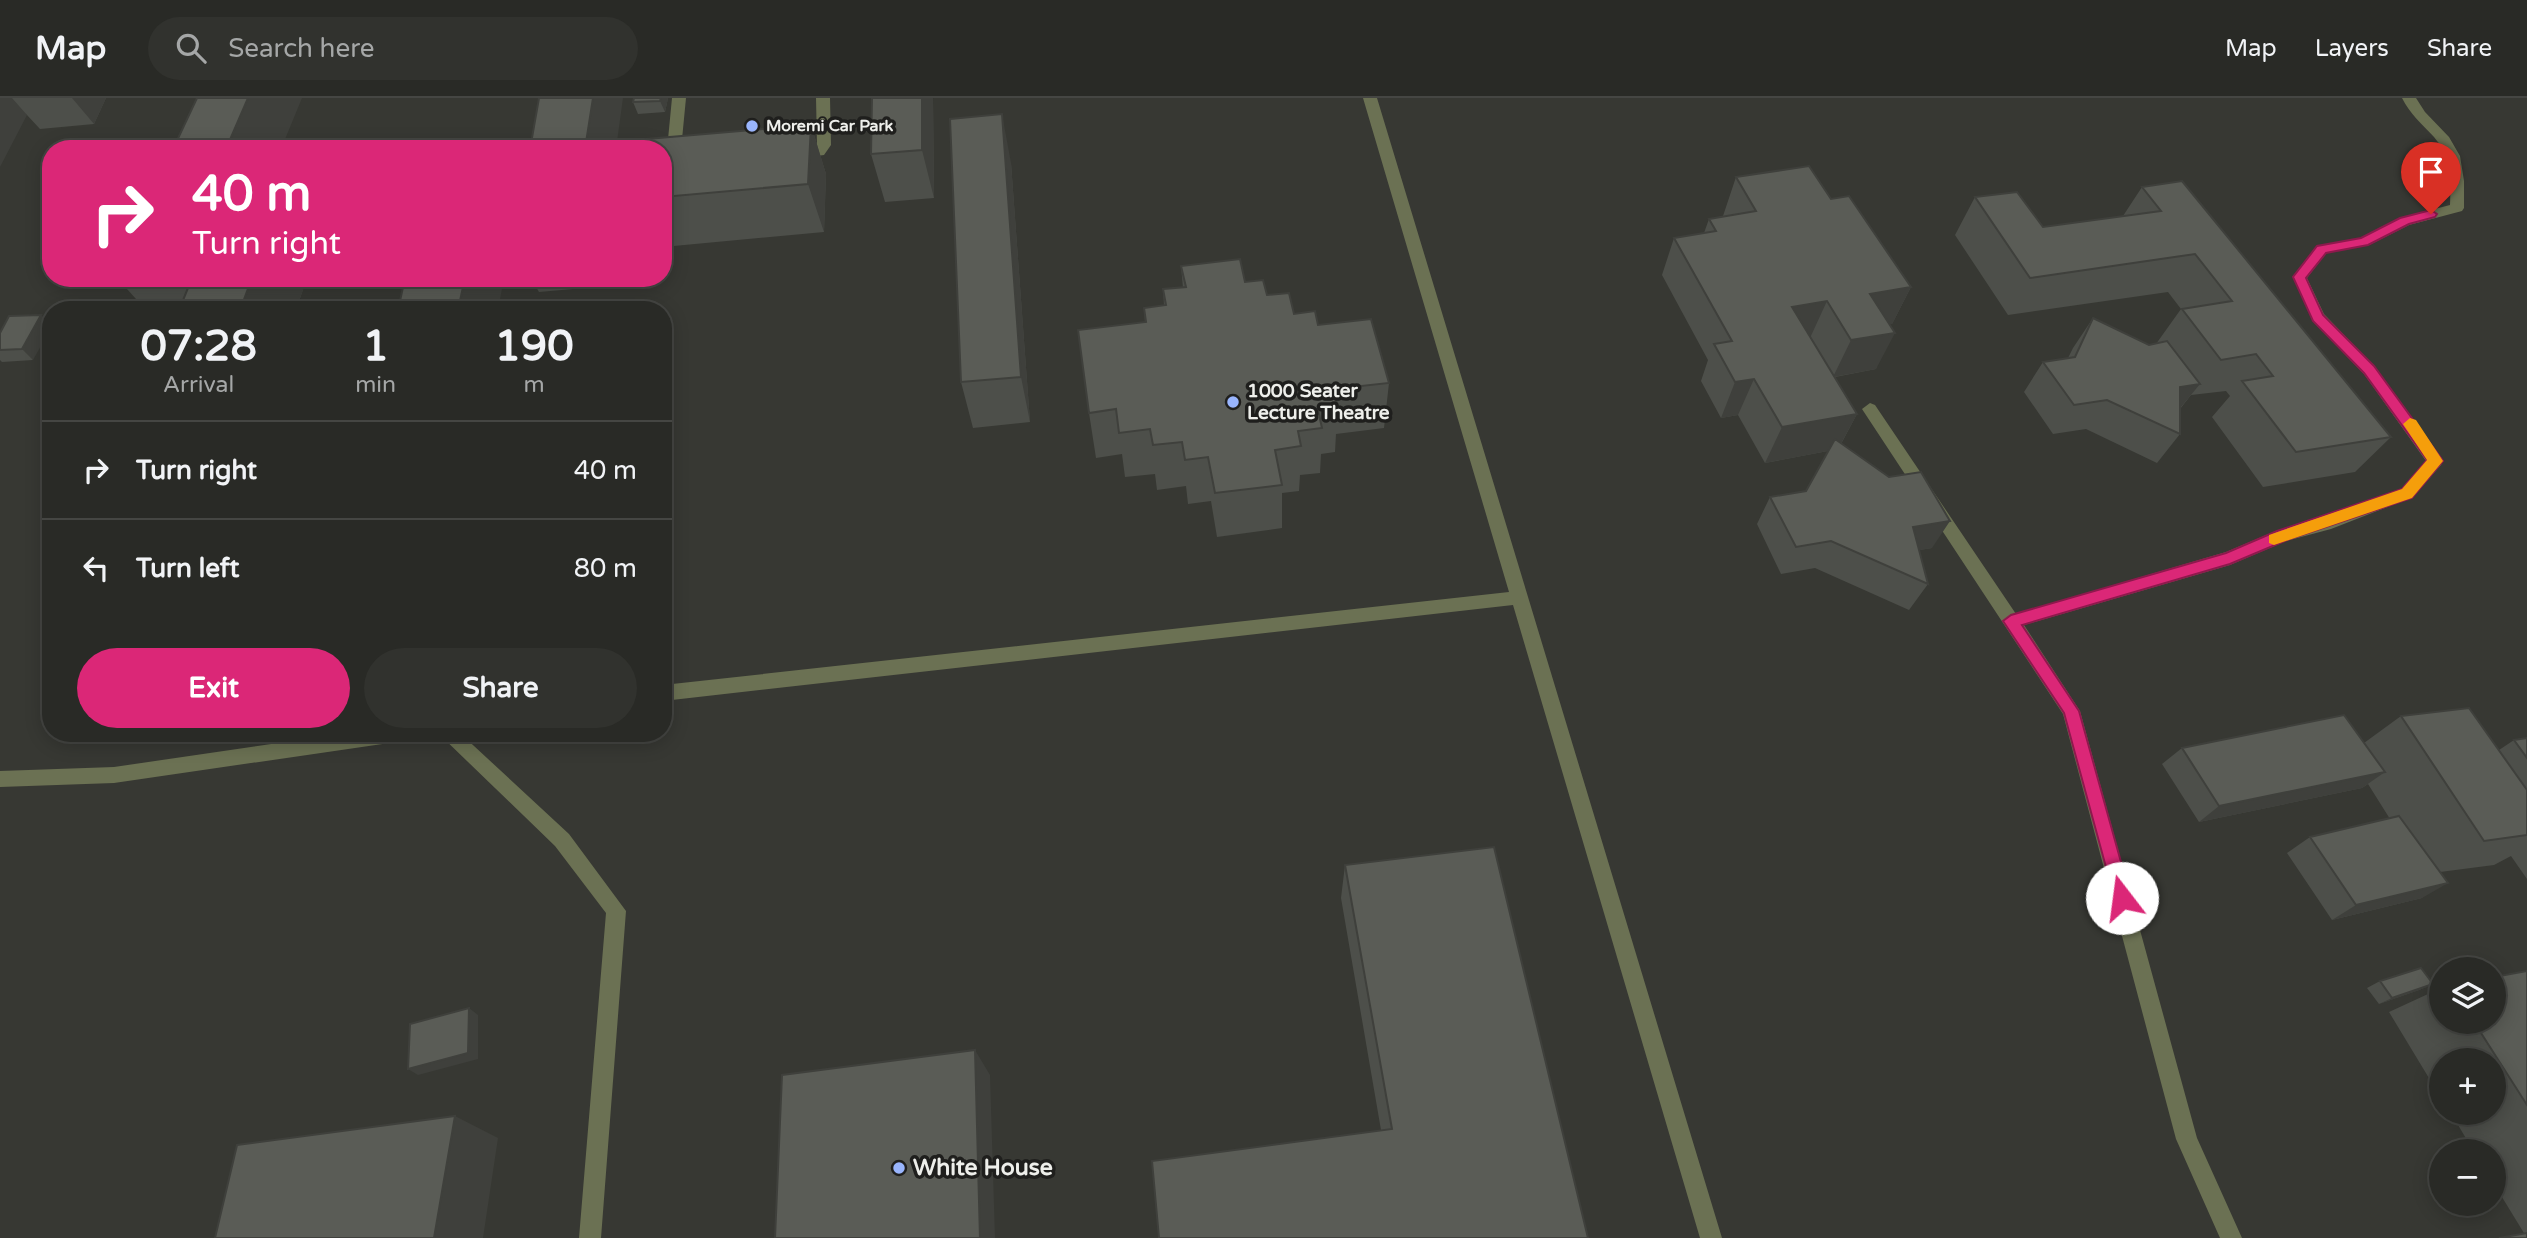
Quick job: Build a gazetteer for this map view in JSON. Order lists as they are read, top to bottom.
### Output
{
  "places": ["Moremi Car Park", "1000 Seater Lecture Theatre", "White House"],
  "page": {
    "header": "Map",
    "search": "Search here",
    "nav": ["Map", "Layers", "Share"],
    "turn": ["40 m", "Turn right"],
    "eta": [
      "07:28",
      "Arrival",
      "1",
      "min",
      "190",
      "m"
    ],
    "list": [
      {
        "name": "Turn right",
        "value": "40 m"
      },
      {
        "name": "Turn left",
        "value": "80 m"
      }
    ],
    "buttons": ["Exit", "Share"],
    "map_buttons": ["+", "−"]
  }
}
